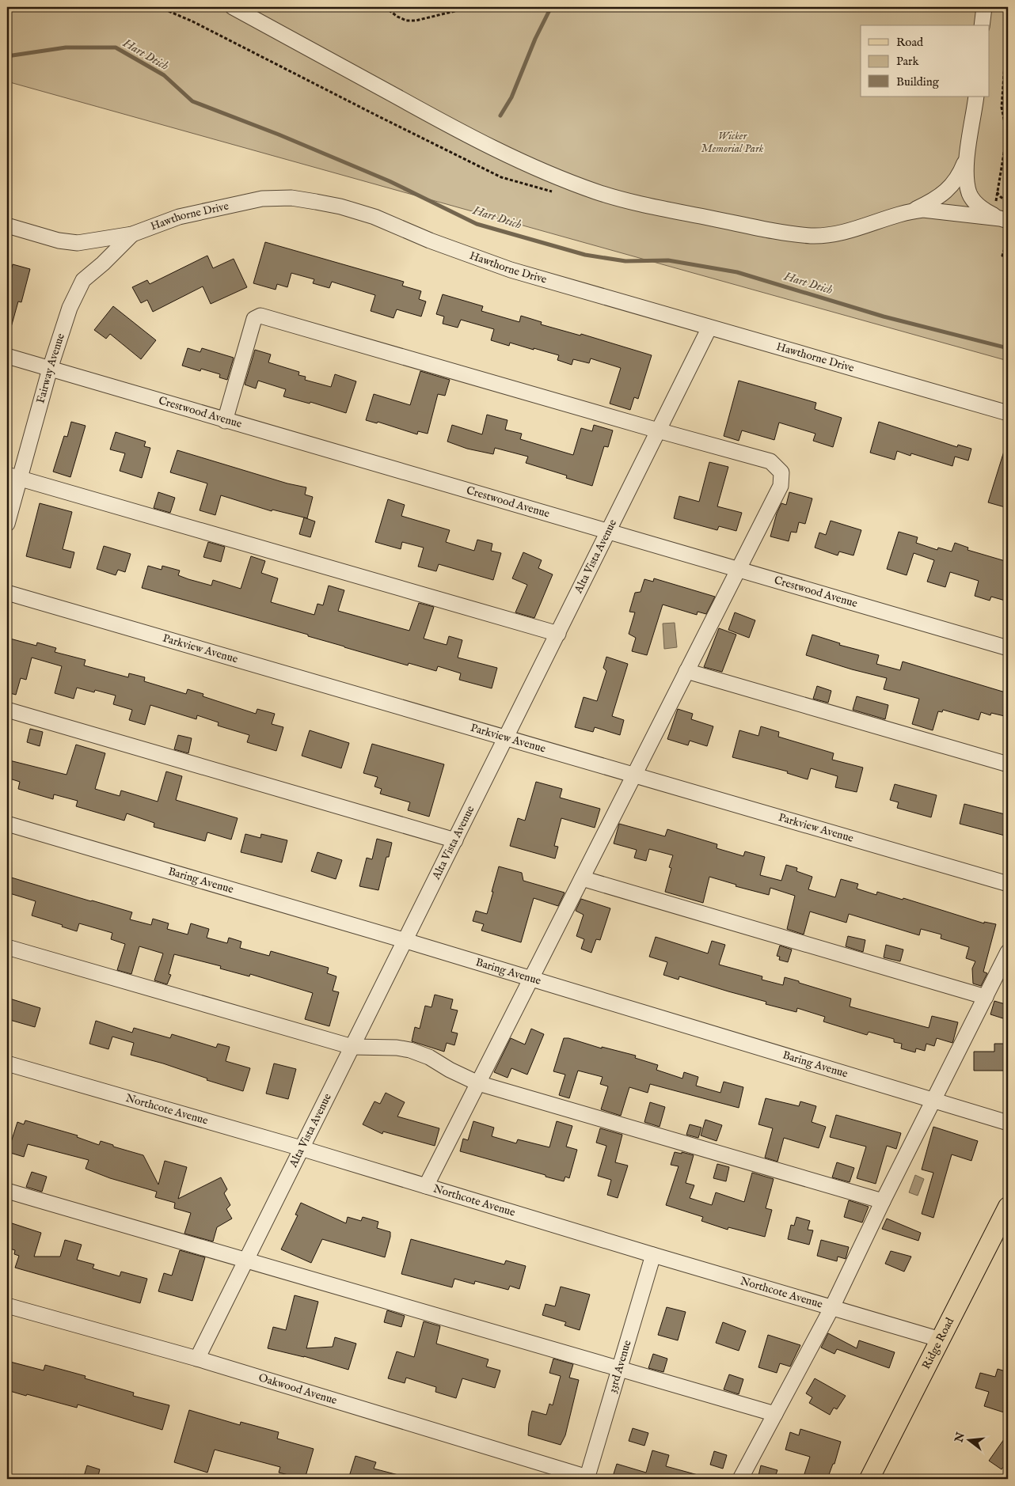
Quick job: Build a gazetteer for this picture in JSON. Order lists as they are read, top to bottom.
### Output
{
  "streets": {
    "main road": ["Ridge Road"],
    "street": [
      "Hawthorne Drive",
      "Fairway Avenue",
      "Crestwood Avenue",
      "Alta Vista Avenue",
      "Parkview Avenue",
      "Baring Avenue",
      "Northcote Avenue",
      "33rd Avenue",
      "Oakwood Avenue"
    ]
  },
  "crossings": [
    ["Hawthorne Drive", "Fairway Avenue"],
    ["Hawthorne Drive", "Alta Vista Avenue"],
    ["Fairway Avenue", "Crestwood Avenue"],
    ["Crestwood Avenue", "Alta Vista Avenue"],
    ["Alta Vista Avenue", "Parkview Avenue"],
    ["Alta Vista Avenue", "Baring Avenue"],
    ["Alta Vista Avenue", "Northcote Avenue"],
    ["Alta Vista Avenue", "Oakwood Avenue"],
    ["Northcote Avenue", "Ridge Road"],
    ["Northcote Avenue", "33rd Avenue"],
    ["33rd Avenue", "Oakwood Avenue"]
  ],
  "water": ["Hart Dtich"],
  "parks": ["Wicker Memorial Park"],
  "legend": ["Road", "Park", "Building"],
  "north": "left"
}
